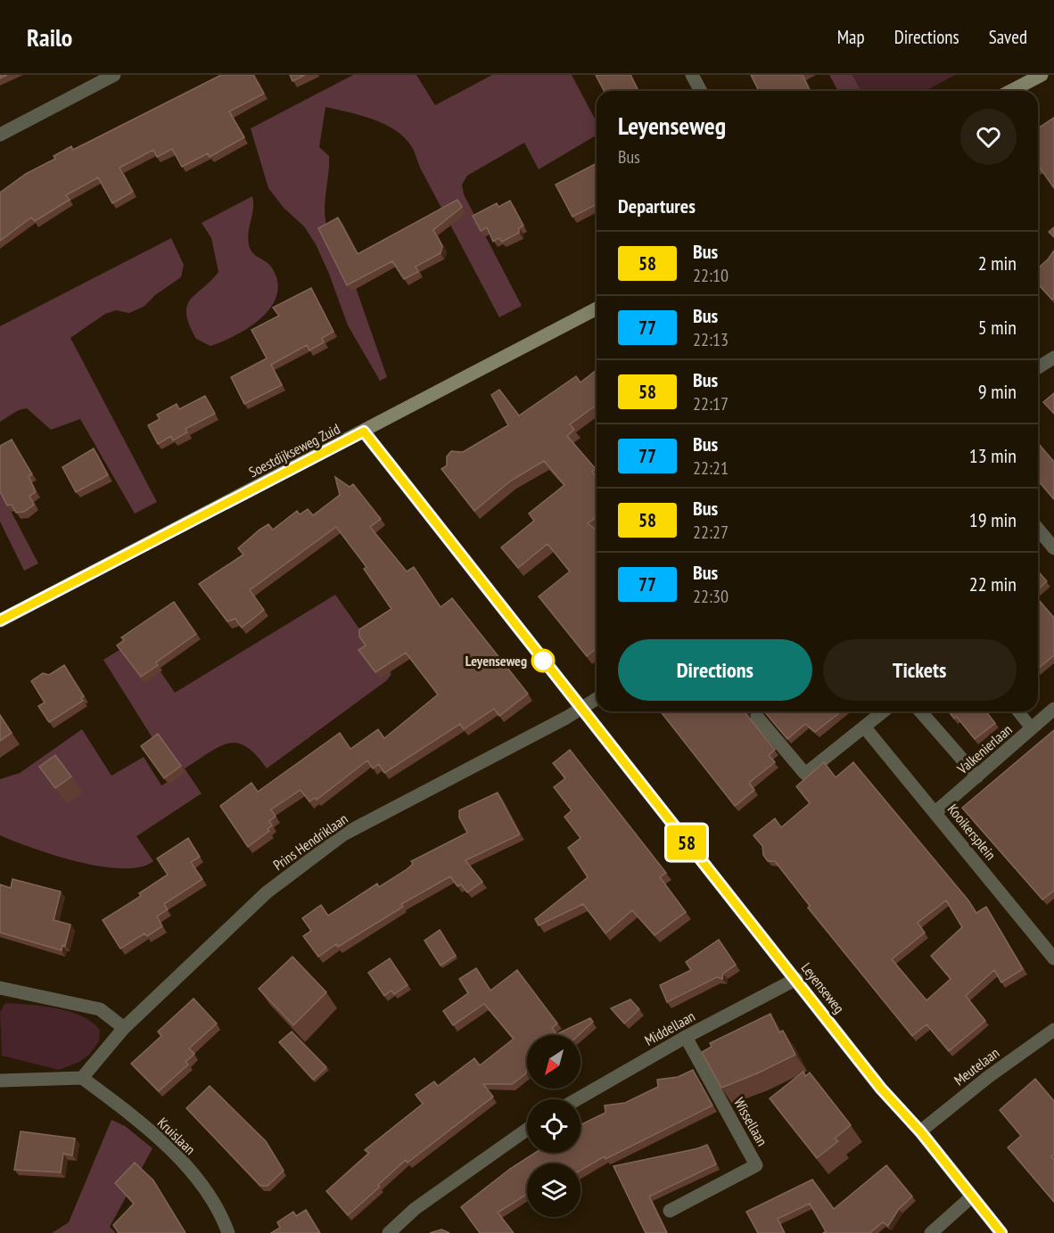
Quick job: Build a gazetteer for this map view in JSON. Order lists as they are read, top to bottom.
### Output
{
  "streets": {
    "street": [
      "Soestdijkseweg Zuid",
      "Valkenierlaan",
      "Kooikersplein",
      "Prins Hendriklaan",
      "Leyenseweg",
      "Middellaan",
      "Meutelaan",
      "Wissellaan",
      "Kruislaan"
    ]
  },
  "crossings": [
    ["Soestdijkseweg Zuid", "Leyenseweg"],
    ["Valkenierlaan", "Kooikersplein"],
    ["Prins Hendriklaan", "Leyenseweg"],
    ["Leyenseweg", "Middellaan"],
    ["Leyenseweg", "Meutelaan"],
    ["Middellaan", "Wissellaan"]
  ],
  "places": ["Leyenseweg"],
  "lines": ["bus line 58"],
  "north": "bottom left",
  "page": {
    "header": "Railo",
    "nav": ["Map", "Directions", "Saved"],
    "on_map": "58",
    "heading": [
      ["Leyenseweg", "Bus"],
      "Departures"
    ],
    "list": [
      {
        "mark": "58",
        "name": "Bus",
        "note": "22:10",
        "value": "2 min"
      },
      {
        "mark": "77",
        "name": "Bus",
        "note": "22:13",
        "value": "5 min"
      },
      {
        "mark": "58",
        "name": "Bus",
        "note": "22:17",
        "value": "9 min"
      },
      {
        "mark": "77",
        "name": "Bus",
        "note": "22:21",
        "value": "13 min"
      },
      {
        "mark": "58",
        "name": "Bus",
        "note": "22:27",
        "value": "19 min"
      },
      {
        "mark": "77",
        "name": "Bus",
        "note": "22:30",
        "value": "22 min"
      }
    ],
    "buttons": ["Directions", "Tickets"]
  }
}
